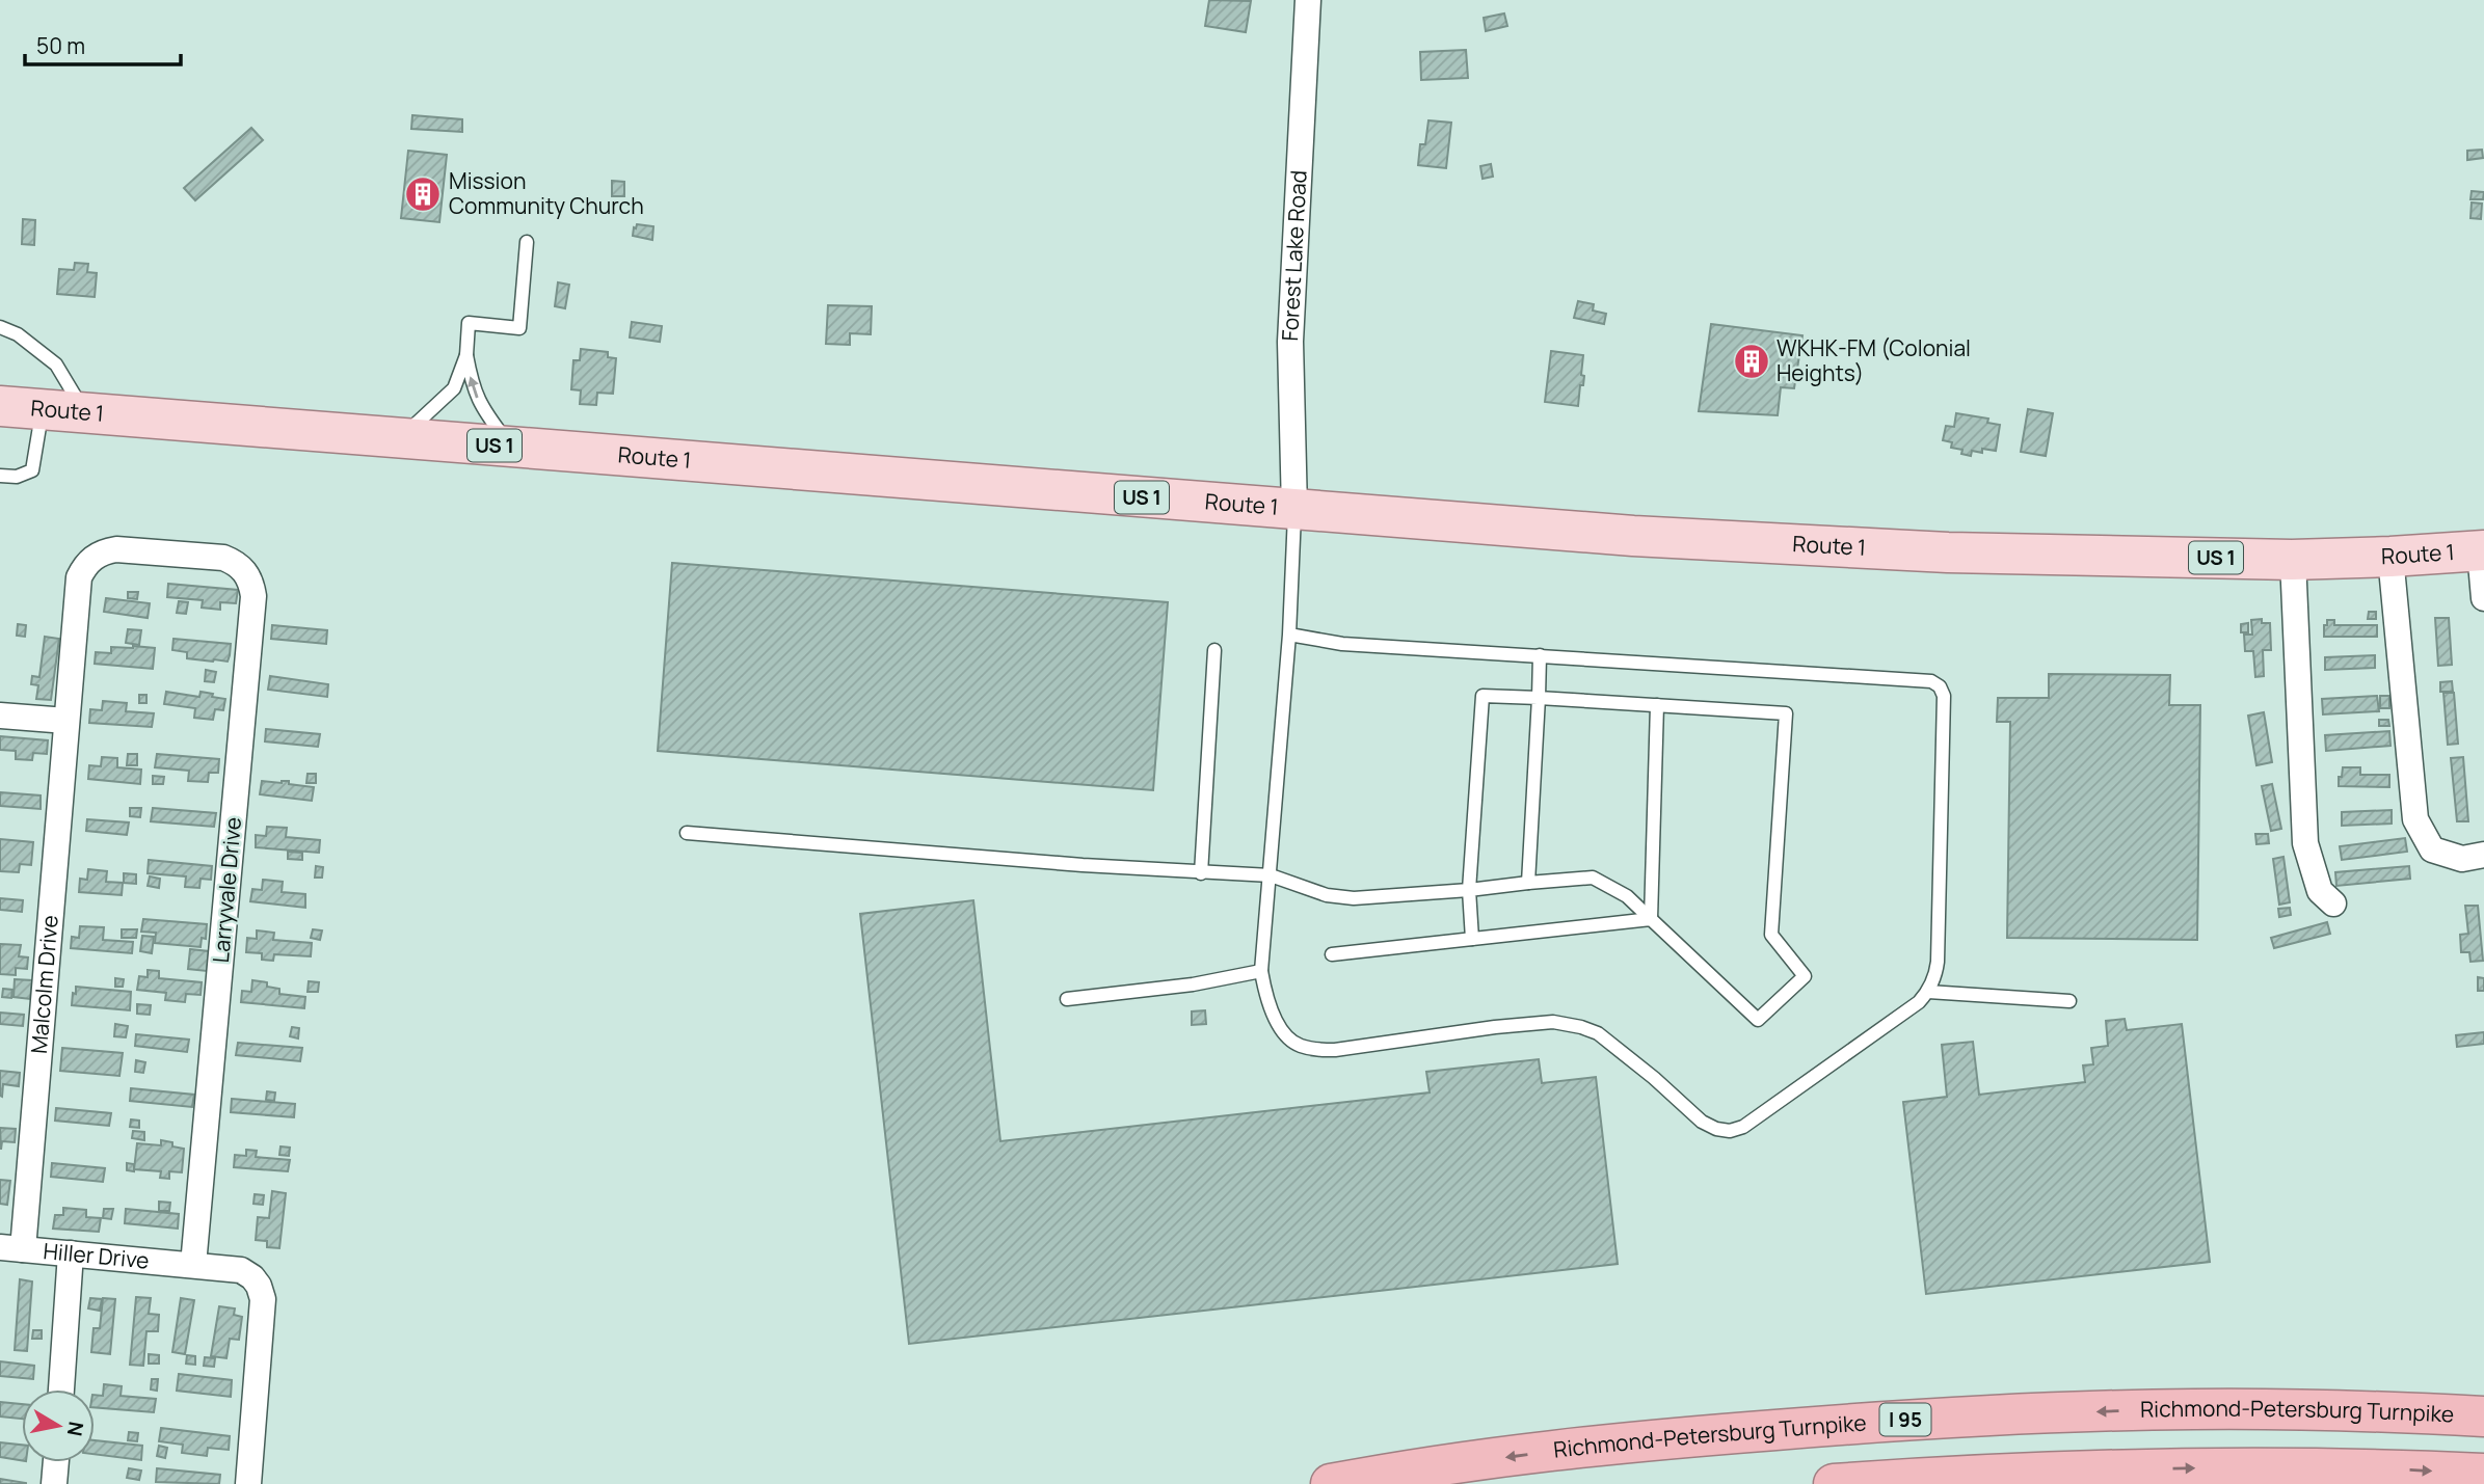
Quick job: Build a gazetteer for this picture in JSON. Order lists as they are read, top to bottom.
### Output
{
  "streets": {
    "highway": ["Richmond-Petersburg Turnpike", "I 95"],
    "main road": ["Route 1", "US 1"],
    "street": [
      "Forest Lake Road",
      "Larryvale Drive",
      "Malcolm Drive",
      "Hiller Drive"
    ]
  },
  "crossings": [
    ["Forest Lake Road", "Route 1"],
    ["Larryvale Drive", "Malcolm Drive"],
    ["Larryvale Drive", "Hiller Drive"],
    ["Malcolm Drive", "Hiller Drive"]
  ],
  "places": {
    "building": ["Mission Community Church", "WKHK-FM (Colonial Heights)"]
  },
  "scale_bar": "50 m",
  "north": "right"
}
